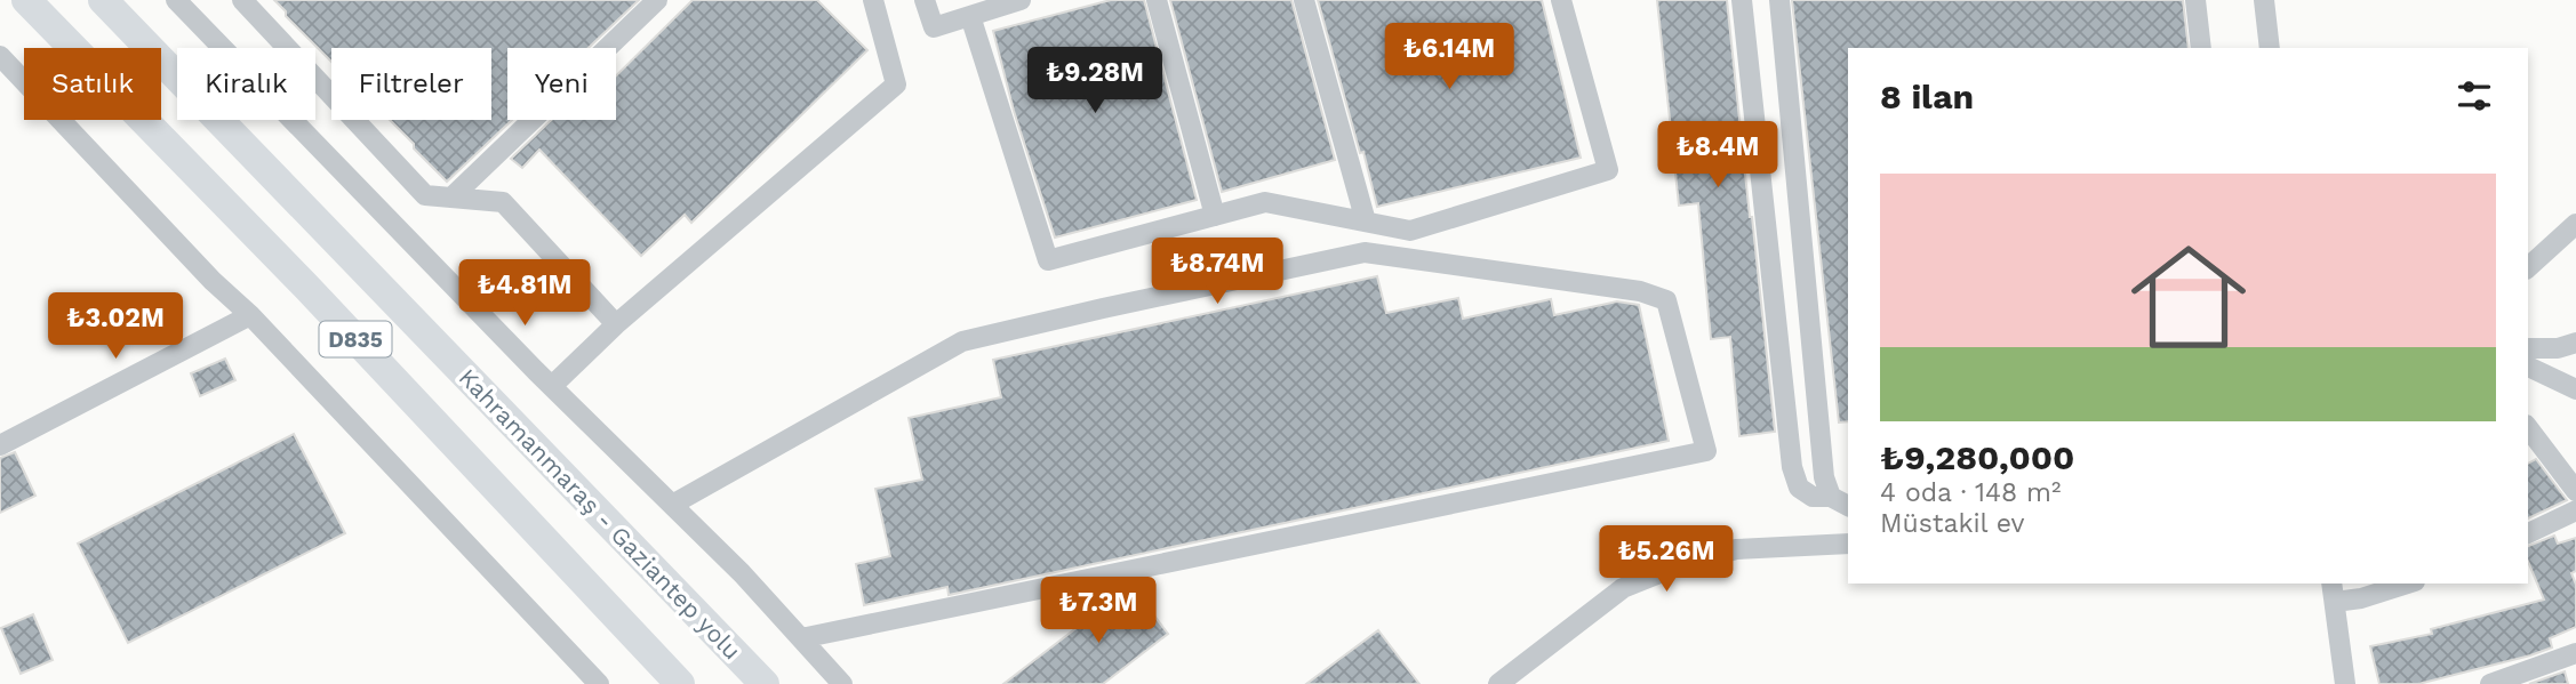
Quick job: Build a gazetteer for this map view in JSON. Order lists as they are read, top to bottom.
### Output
{
  "streets": {
    "highway": ["D835", "Kahramanmaraş - Gaziantep yolu"]
  },
  "page": {
    "price": [
      "₺6.14M",
      "₺9.28M",
      "₺8.4M",
      "₺8.74M",
      "₺4.81M",
      "₺3.02M",
      "₺5.26M",
      "₺7.3M"
    ],
    "chip": [
      "Satılık",
      "Kiralık",
      "Filtreler",
      "Yeni"
    ],
    "heading": "8 ilan",
    "list": [
      {
        "name": "₺9,280,000",
        "note": "4 oda · 148 m² · Müstakil ev"
      }
    ]
  }
}
